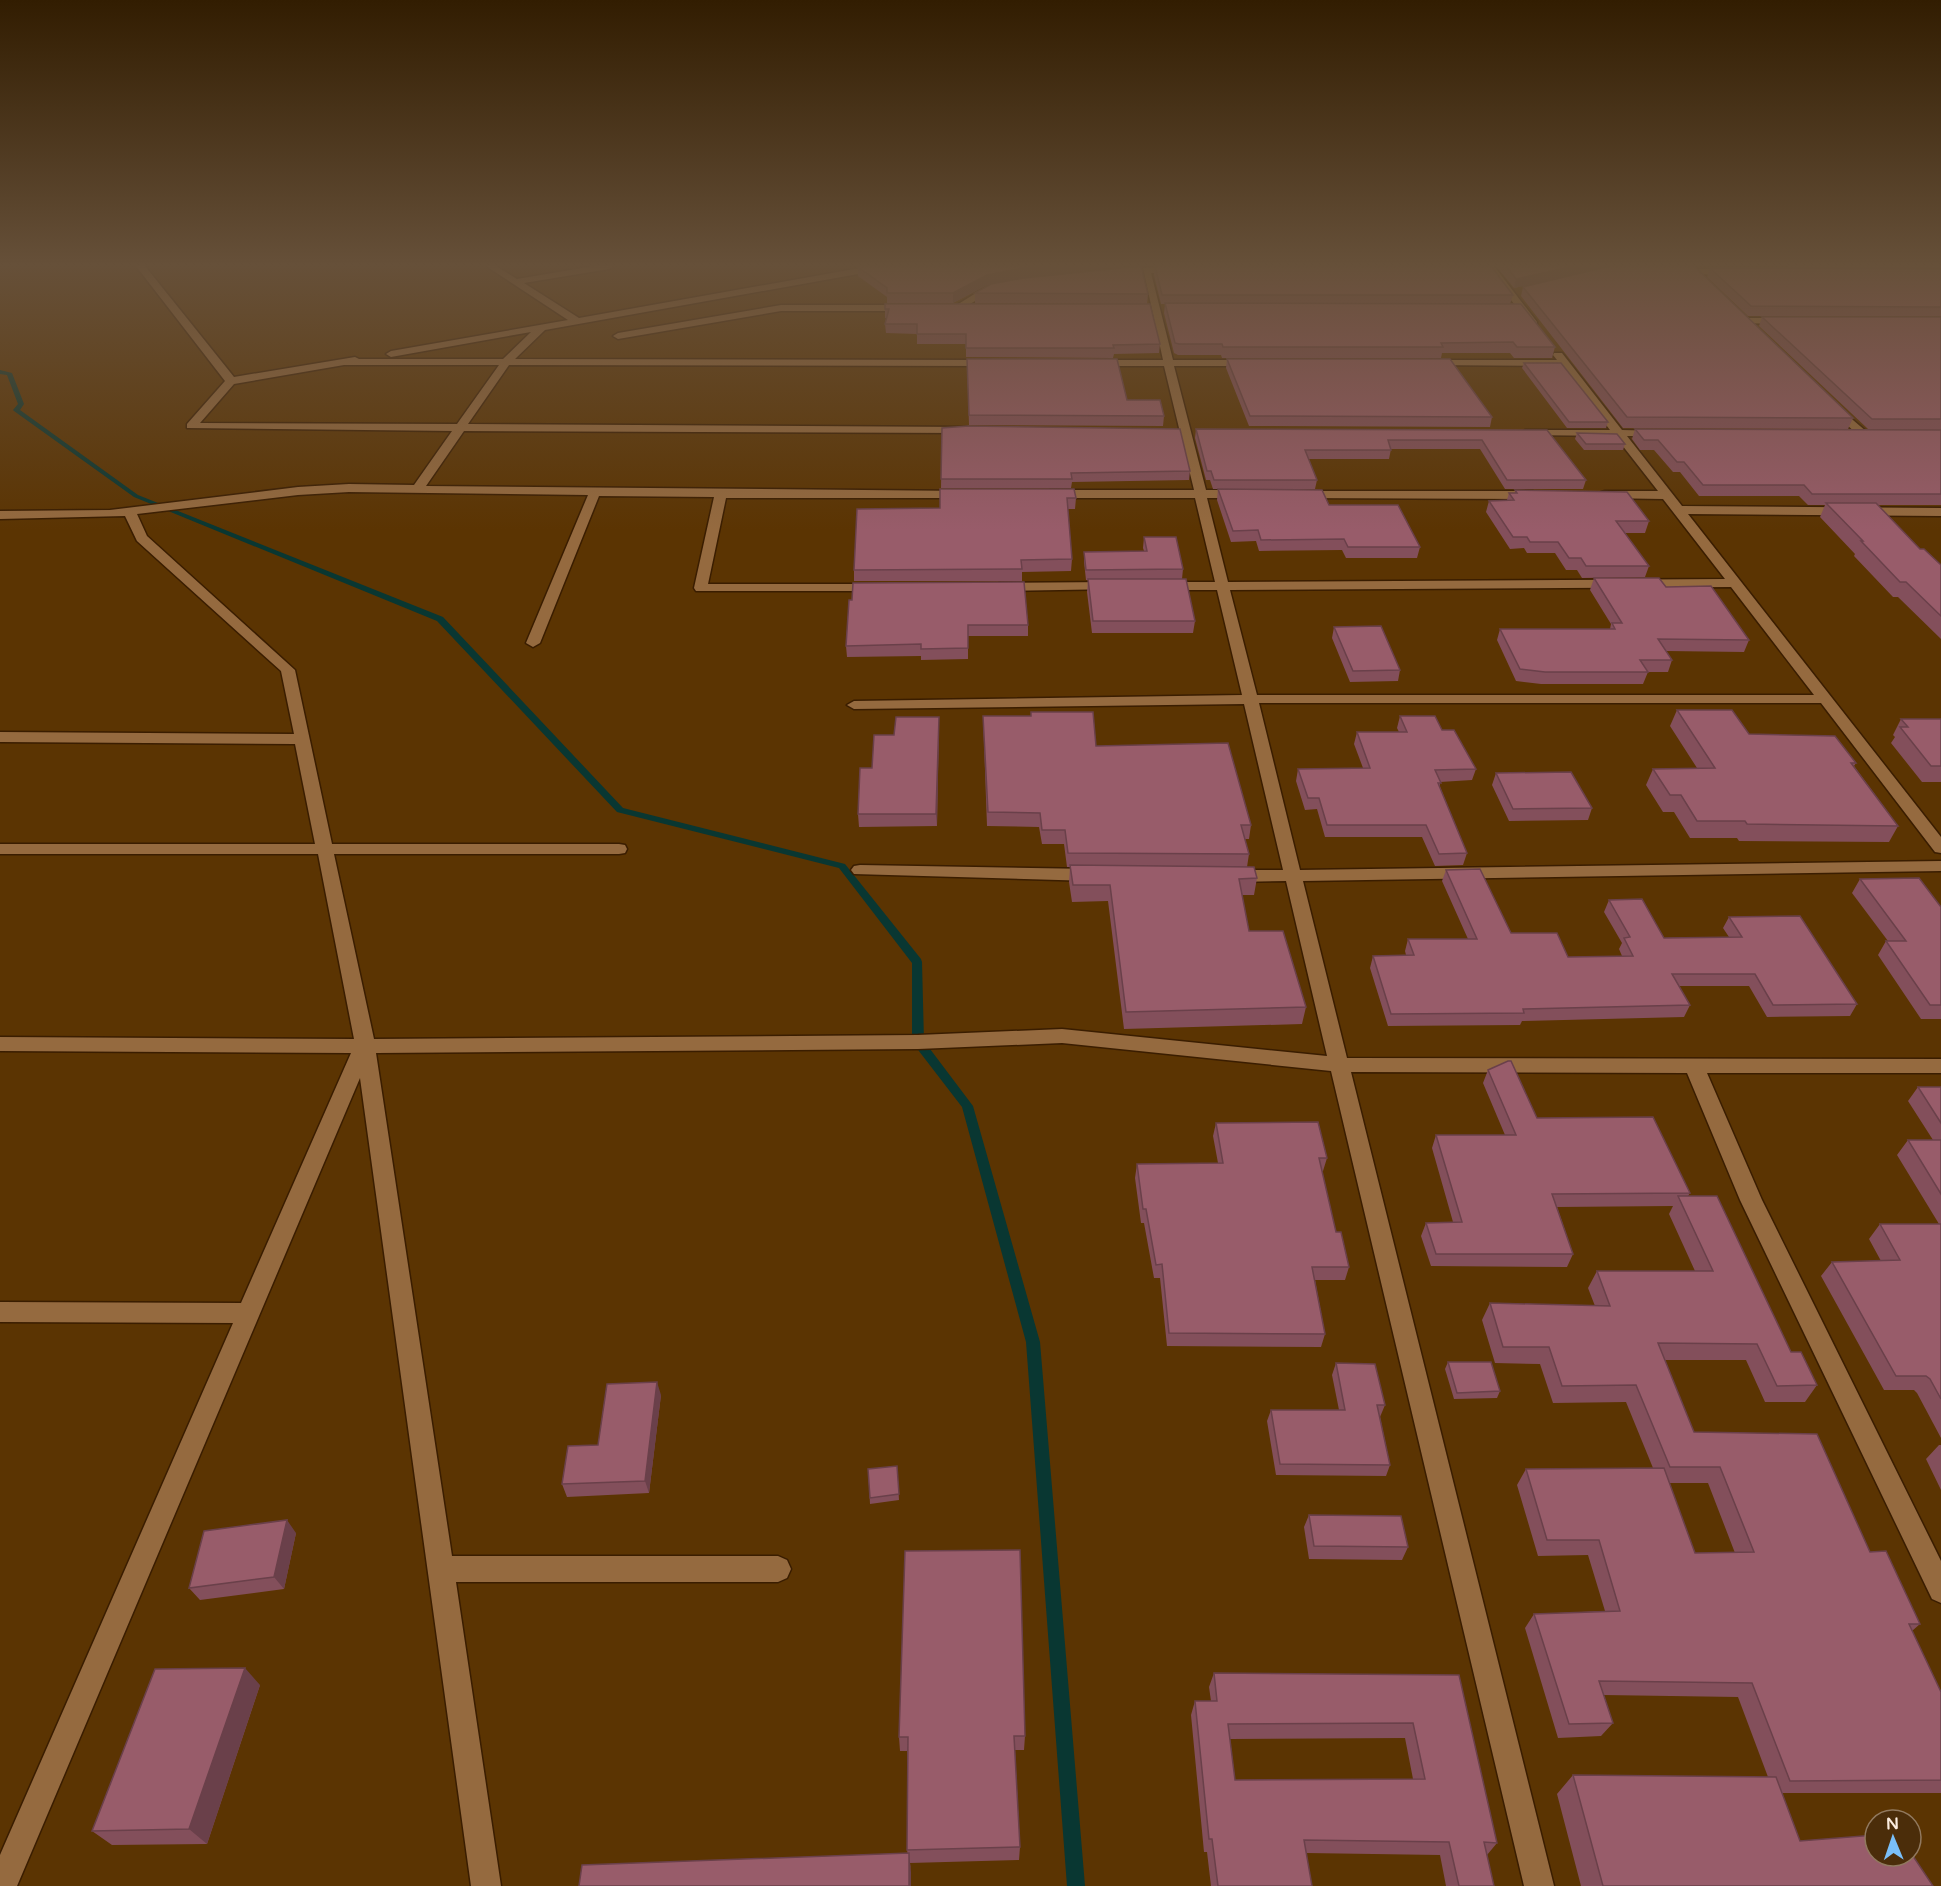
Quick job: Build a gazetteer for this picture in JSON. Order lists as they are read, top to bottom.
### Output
{
  "north": "top"
}
